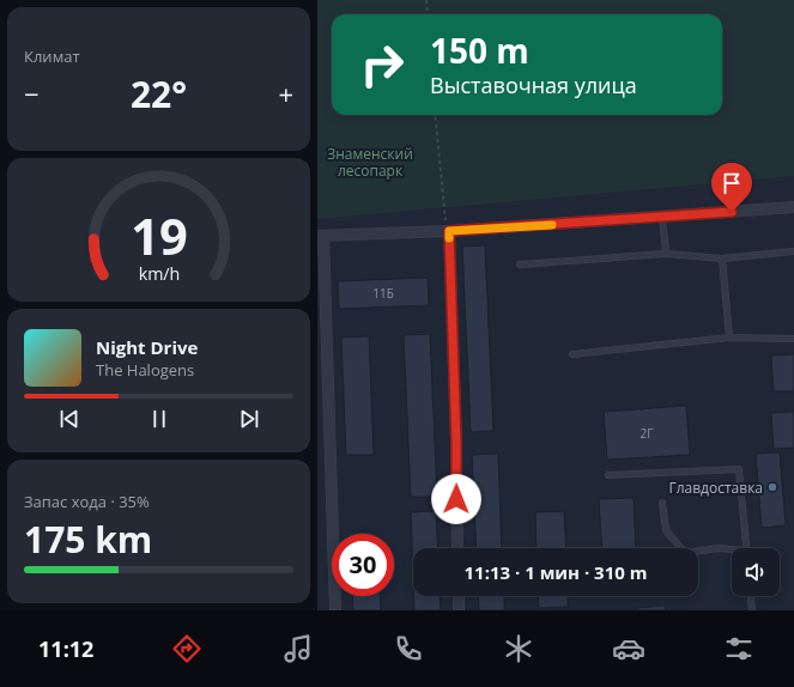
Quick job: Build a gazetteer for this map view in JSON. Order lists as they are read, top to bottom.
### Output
{
  "parks": ["Знаменский лесопарк"],
  "places": ["Главдоставка"],
  "house_numbers": ["11Б", "2Г"],
  "page": {
    "tile": [
      "Климат",
      ["Запас хода · 35%", "175 km"]
    ],
    "turn": ["150 m", "Выставочная улица"],
    "heat": ["−", "22°", "+"],
    "song": ["Night Drive", "The Halogens"],
    "limit": "30",
    "trip": "11:13 · 1 мин · 310 m",
    "tabs": "11:12",
    "gauge": ["19", "km/h"]
  }
}
